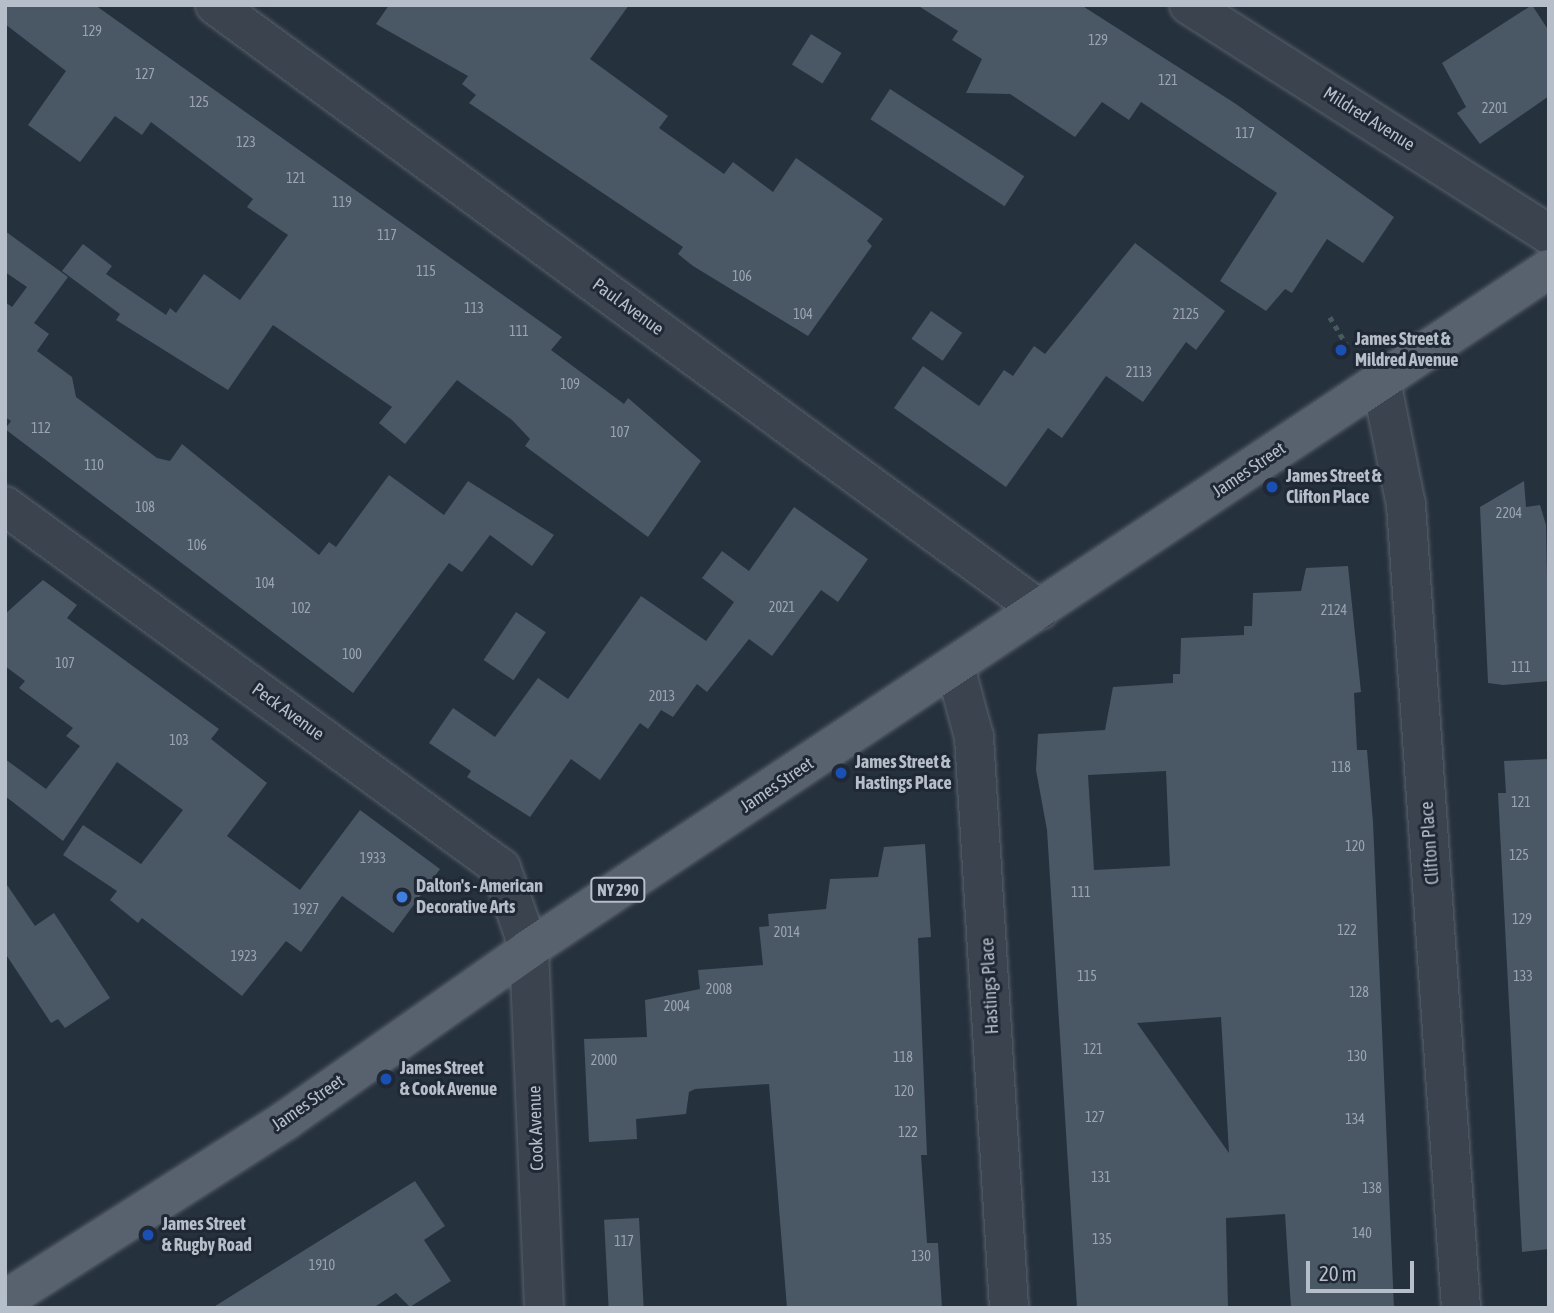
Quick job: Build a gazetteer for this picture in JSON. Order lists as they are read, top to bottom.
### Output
{
  "streets": {
    "main road": ["James Street", "NY 290"],
    "street": [
      "Mildred Avenue",
      "Paul Avenue",
      "Peck Avenue",
      "Clifton Place",
      "Hastings Place",
      "Cook Avenue"
    ]
  },
  "crossings": [
    ["Paul Avenue", "James Street"],
    ["James Street", "Peck Avenue"],
    ["James Street", "Clifton Place"],
    ["James Street", "Hastings Place"],
    ["James Street", "Cook Avenue"],
    ["Peck Avenue", "Cook Avenue"]
  ],
  "places": [
    "James Street & Mildred Avenue",
    "James Street & Clifton Place",
    "James Street & Hastings Place",
    "Dalton's - American Decorative Arts",
    "James Street & Cook Avenue",
    "James Street & Rugby Road"
  ],
  "house_numbers": [
    "129",
    "129",
    "127",
    "121",
    "125",
    "2201",
    "117",
    "123",
    "121",
    "119",
    "117",
    "115",
    "106",
    "113",
    "104",
    "2125",
    "111",
    "2113",
    "109",
    "112",
    "107",
    "110",
    "108",
    "2204",
    "106",
    "104",
    "2021",
    "102",
    "2124",
    "100",
    "107",
    "111",
    "2013",
    "103",
    "118",
    "121",
    "120",
    "125",
    "1933",
    "111",
    "1927",
    "129",
    "122",
    "2014",
    "1923",
    "115",
    "133",
    "2008",
    "128",
    "2004",
    "121",
    "130",
    "118",
    "2000",
    "120",
    "127",
    "134",
    "122",
    "131",
    "138",
    "140",
    "135",
    "117",
    "130",
    "1910"
  ],
  "scale_bar": "20 m"
}
